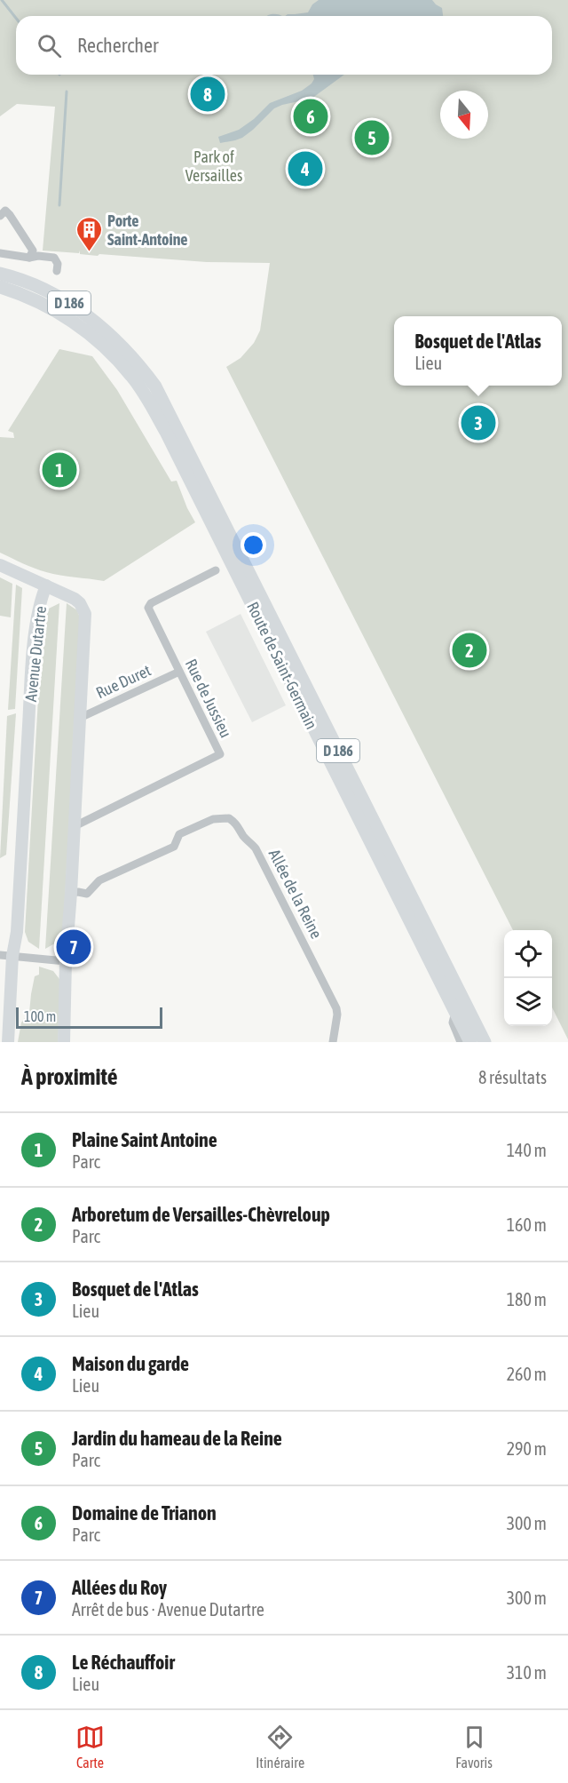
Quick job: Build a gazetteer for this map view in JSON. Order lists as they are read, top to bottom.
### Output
{
  "streets": {
    "main road": ["D 186", "Avenue Dutartre", "Route de Saint-Germain"],
    "street": ["Rue Duret", "Rue de Jussieu", "Allée de la Reine"]
  },
  "crossings": [
    ["Avenue Dutartre", "Rue Duret"],
    ["Avenue Dutartre", "Rue de Jussieu"],
    ["Avenue Dutartre", "Allée de la Reine"],
    ["Rue Duret", "Rue de Jussieu"]
  ],
  "parks": ["Park of Versailles"],
  "places": {
    "building": ["Porte Saint-Antoine"]
  },
  "scale_bar": "100 m",
  "north": "bottom",
  "page": {
    "search": "Rechercher",
    "pins": [
      "8",
      "6",
      "5",
      "4",
      "3",
      "1",
      "2",
      "7"
    ],
    "popup": ["Bosquet de l'Atlas", "Lieu"],
    "scale": "100 m",
    "heading": ["À proximité", "8 résultats"],
    "list": [
      {
        "mark": "1",
        "name": "Plaine Saint Antoine",
        "note": "Parc",
        "value": "140 m"
      },
      {
        "mark": "2",
        "name": "Arboretum de Versailles-Chèvreloup",
        "note": "Parc",
        "value": "160 m"
      },
      {
        "mark": "3",
        "name": "Bosquet de l'Atlas",
        "note": "Lieu",
        "value": "180 m"
      },
      {
        "mark": "4",
        "name": "Maison du garde",
        "note": "Lieu",
        "value": "260 m"
      },
      {
        "mark": "5",
        "name": "Jardin du hameau de la Reine",
        "note": "Parc",
        "value": "290 m"
      },
      {
        "mark": "6",
        "name": "Domaine de Trianon",
        "note": "Parc",
        "value": "300 m"
      },
      {
        "mark": "7",
        "name": "Allées du Roy",
        "note": "Arrêt de bus · Avenue Dutartre",
        "value": "300 m"
      },
      {
        "mark": "8",
        "name": "Le Réchauffoir",
        "note": "Lieu",
        "value": "310 m"
      }
    ],
    "nav": ["Carte", "Itinéraire", "Favoris"]
  }
}
